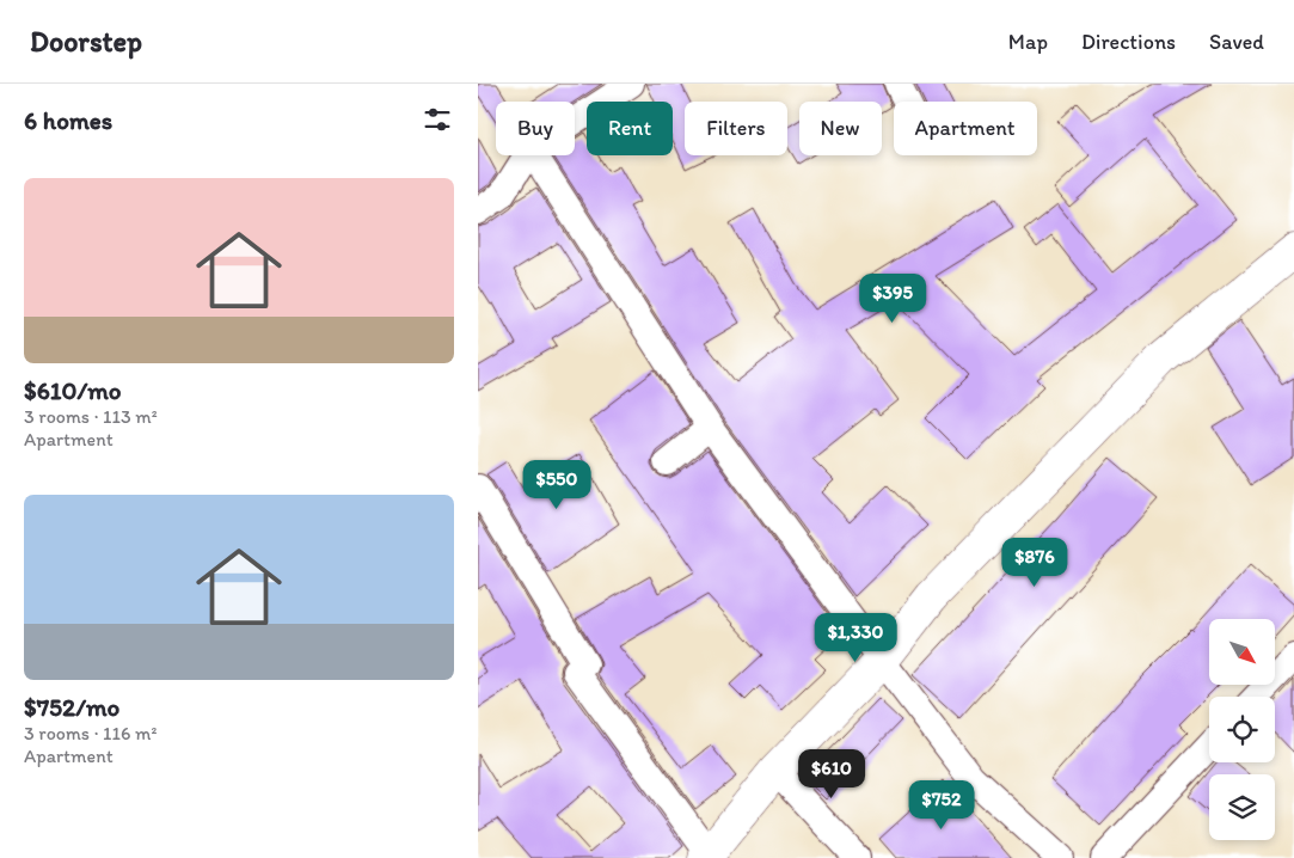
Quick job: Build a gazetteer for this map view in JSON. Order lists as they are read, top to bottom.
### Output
{
  "north": "bottom right",
  "page": {
    "header": "Doorstep",
    "nav": ["Map", "Directions", "Saved"],
    "heading": "6 homes",
    "chip": [
      "Buy",
      "Rent",
      "Filters",
      "New",
      "Apartment"
    ],
    "list": [
      {
        "name": "$610/mo",
        "note": "3 rooms · 113 m² · Apartment"
      },
      {
        "name": "$752/mo",
        "note": "3 rooms · 116 m² · Apartment"
      }
    ],
    "price": [
      "$395",
      "$550",
      "$876",
      "$1,330",
      "$610",
      "$752"
    ]
  }
}
